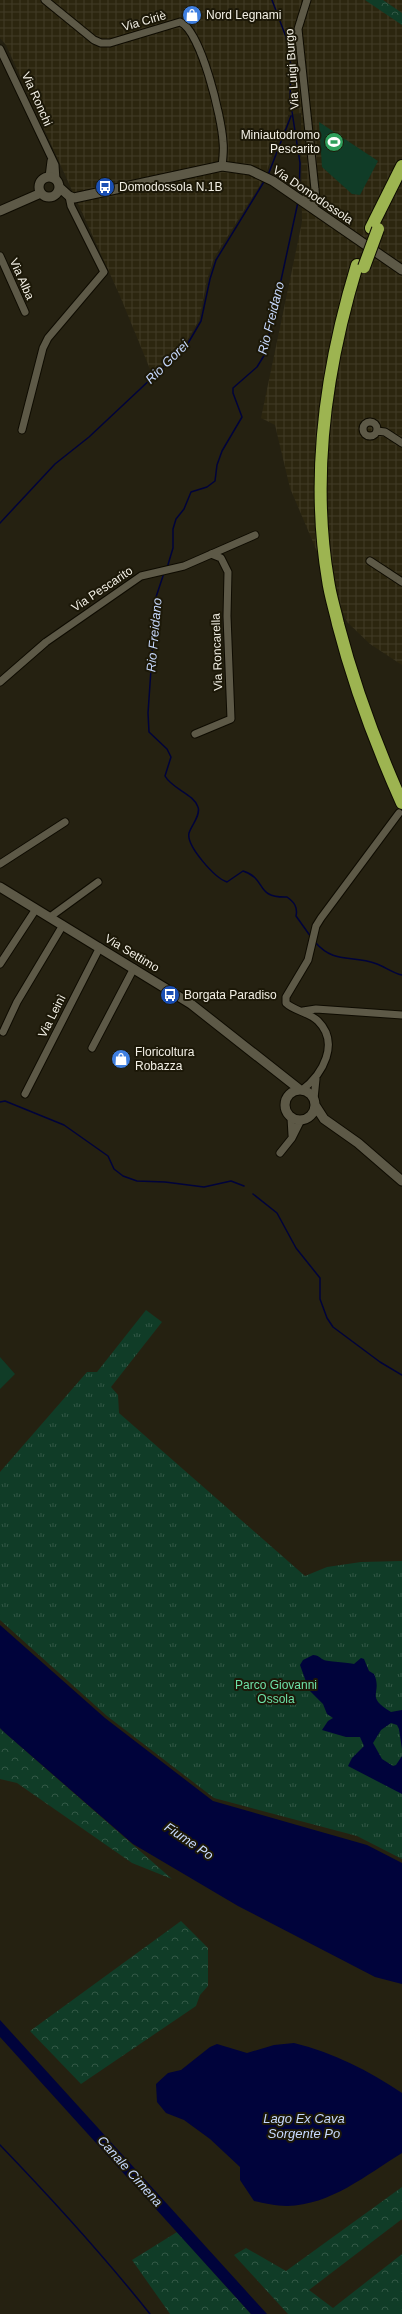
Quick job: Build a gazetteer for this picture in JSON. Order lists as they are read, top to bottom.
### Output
{
  "streets": {
    "street": [
      "Via Ciriè",
      "Via Luigi Burgo",
      "Via Ronchi",
      "Via Domodossola",
      "Via Alba",
      "Via Pescarito",
      "Via Roncarella",
      "Via Settimo",
      "Via Leinì"
    ]
  },
  "crossings": [
    ["Via Ciriè", "Via Domodossola"],
    ["Via Luigi Burgo", "Via Domodossola"],
    ["Via Ronchi", "Via Domodossola"],
    ["Via Pescarito", "Via Roncarella"],
    ["Via Settimo", "Via Leinì"]
  ],
  "water": [
    "Rio Freidano",
    "Rio Gorei",
    "Fiume Po",
    "Lago Ex Cava Sorgente Po",
    "Canale Cimena"
  ],
  "parks": ["Parco Giovanni Ossola"],
  "places": {
    "shop": ["Nord Legnami", "Floricoltura Robazza"],
    "sports": ["Miniautodromo Pescarito"],
    "bus stop": ["Domodossola N.1B", "Borgata Paradiso"]
  }
}
